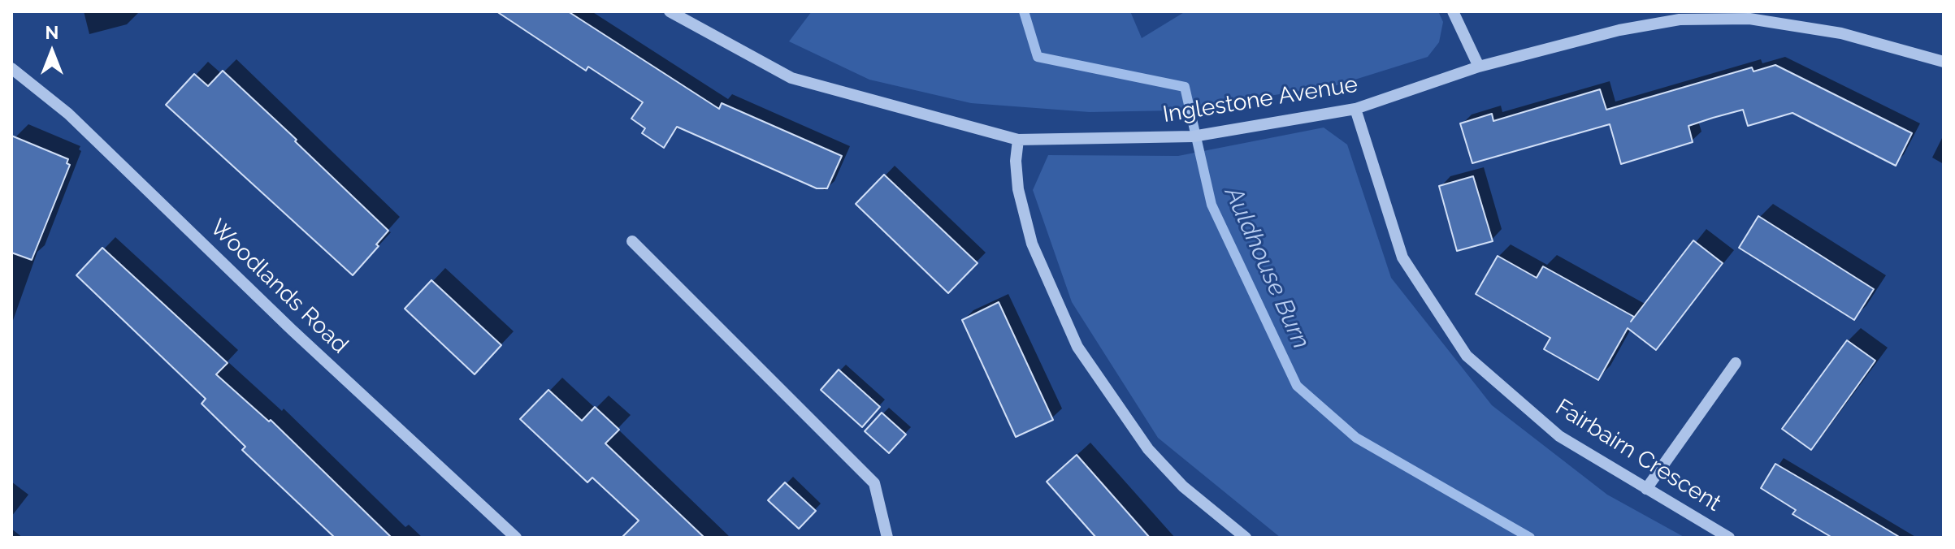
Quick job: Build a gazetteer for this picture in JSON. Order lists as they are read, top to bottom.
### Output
{
  "streets": {
    "street": ["Inglestone Avenue", "Woodlands Road", "Fairbairn Crescent"]
  },
  "crossings": [
    ["Inglestone Avenue", "Fairbairn Crescent"]
  ],
  "water": ["Auldhouse Burn"],
  "north": "top"
}
